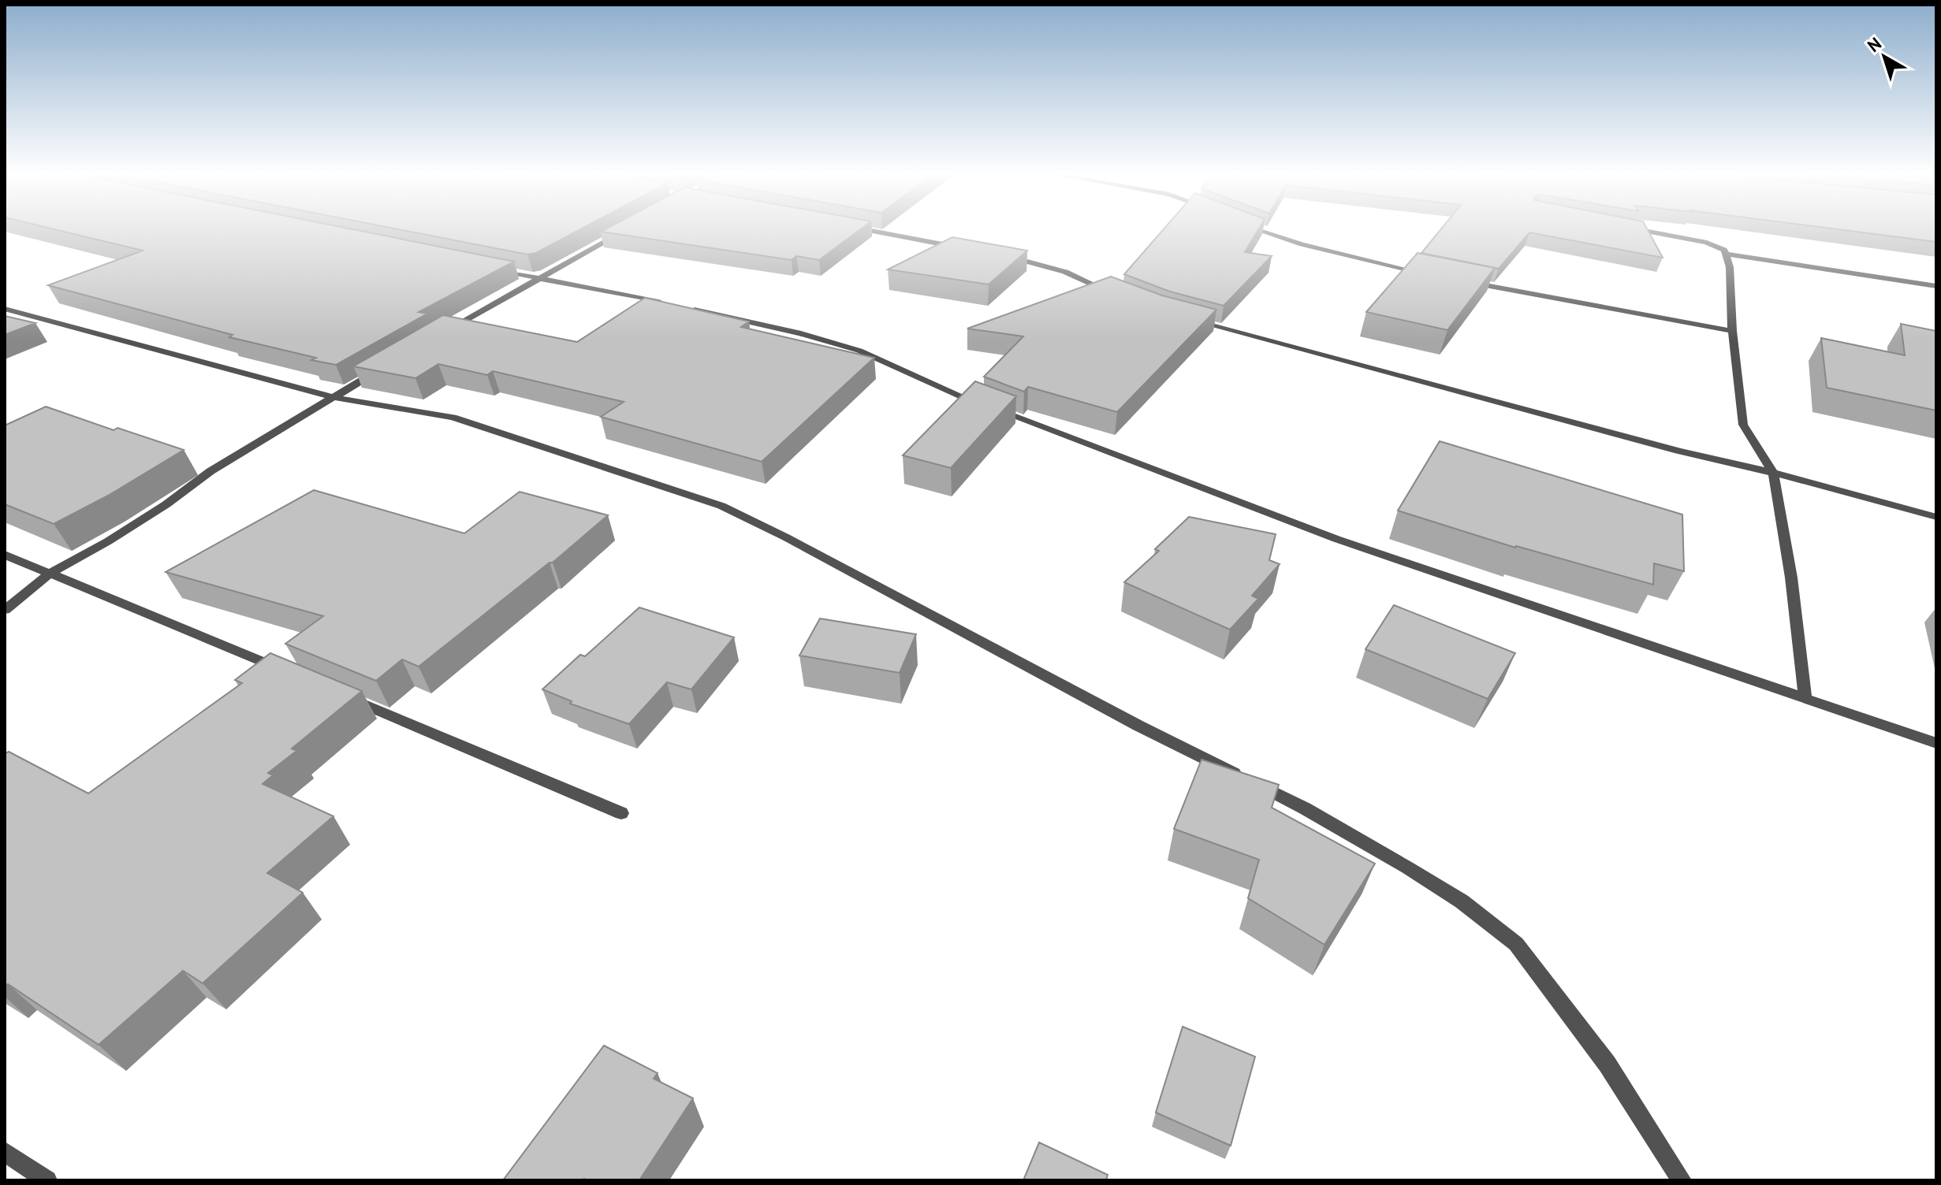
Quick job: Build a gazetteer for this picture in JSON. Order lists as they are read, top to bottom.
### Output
{
  "north": "top left"
}
